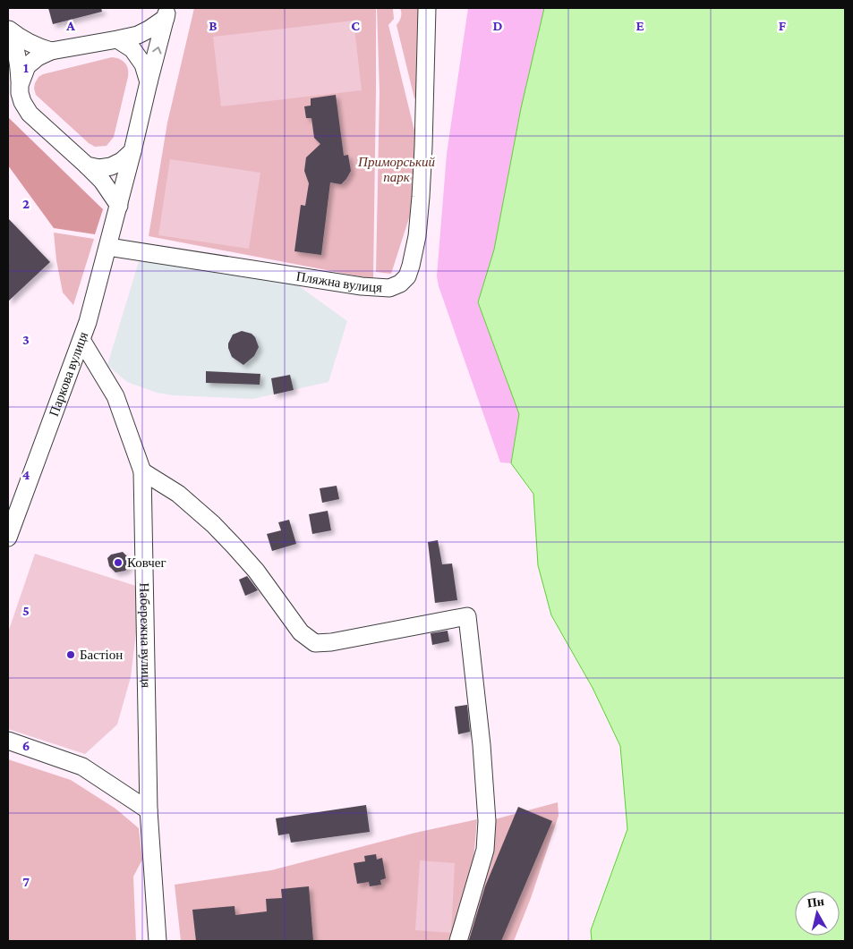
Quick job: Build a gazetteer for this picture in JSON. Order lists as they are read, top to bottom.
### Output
{
  "streets": {
    "street": ["Пляжна вулиця", "Паркова вулиця", "Набережна вулиця"]
  },
  "crossings": [
    ["Пляжна вулиця", "Паркова вулиця"],
    ["Паркова вулиця", "Набережна вулиця"]
  ],
  "parks": ["Приморський парк"],
  "places": ["Ковчег", "Бастіон"],
  "north": "top",
  "grid": {
    "columns": [
      "A",
      "B",
      "C",
      "D",
      "E",
      "F"
    ],
    "rows": [
      "1",
      "2",
      "3",
      "4",
      "5",
      "6",
      "7"
    ]
  }
}
